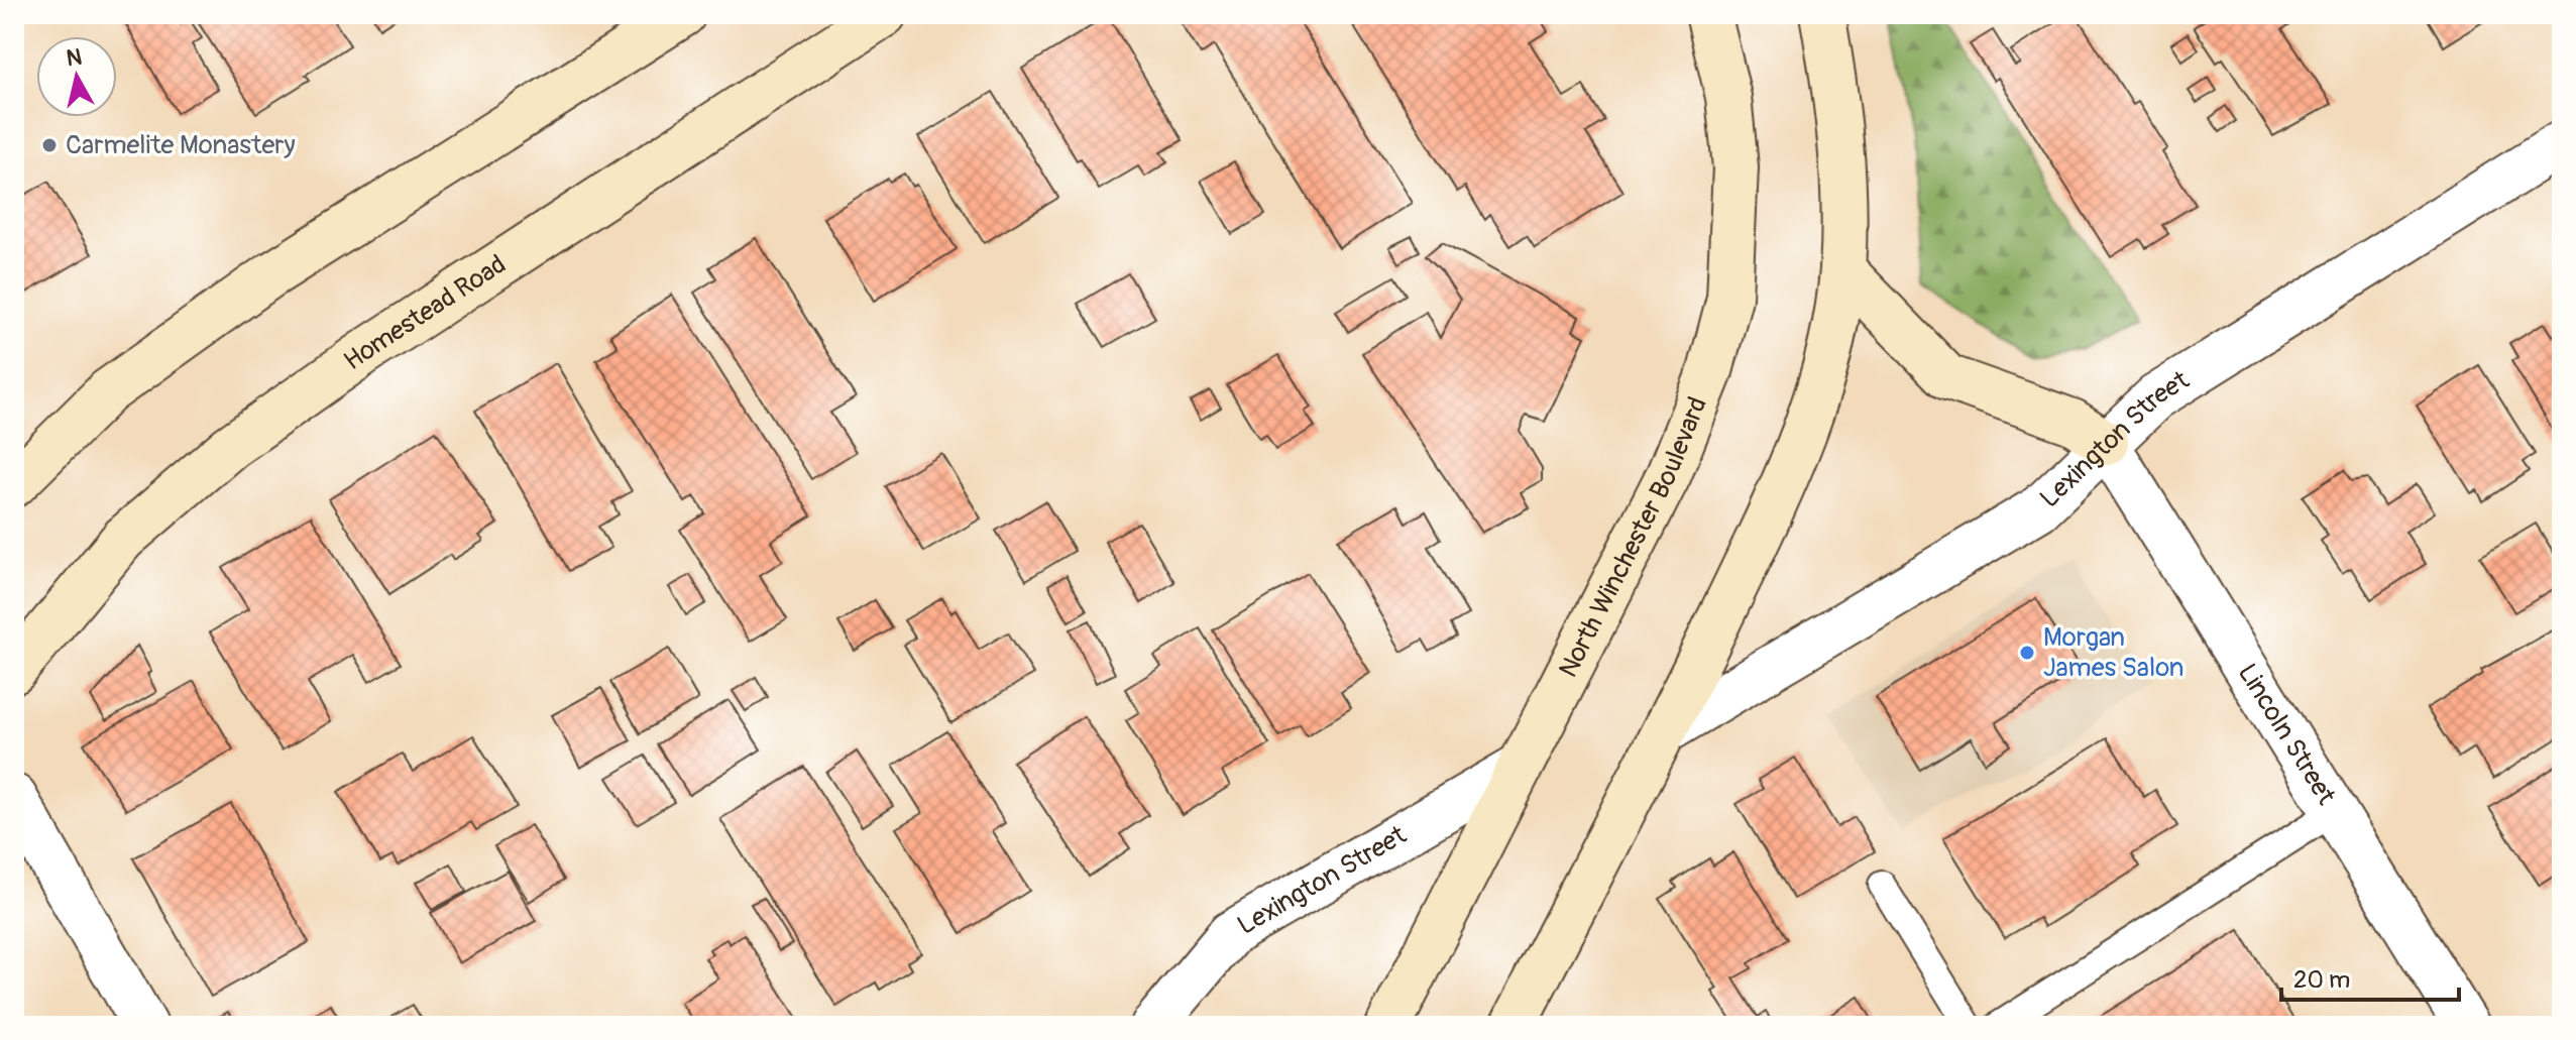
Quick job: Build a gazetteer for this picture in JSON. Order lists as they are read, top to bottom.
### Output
{
  "streets": {
    "main road": ["Homestead Road", "North Winchester Boulevard"],
    "street": ["Lexington Street", "Lincoln Street"]
  },
  "crossings": [
    ["Lexington Street", "North Winchester Boulevard"],
    ["Lexington Street", "Lincoln Street"]
  ],
  "places": ["Carmelite Monastery", "Morgan James Salon"],
  "scale_bar": "20 m",
  "north": "top"
}
